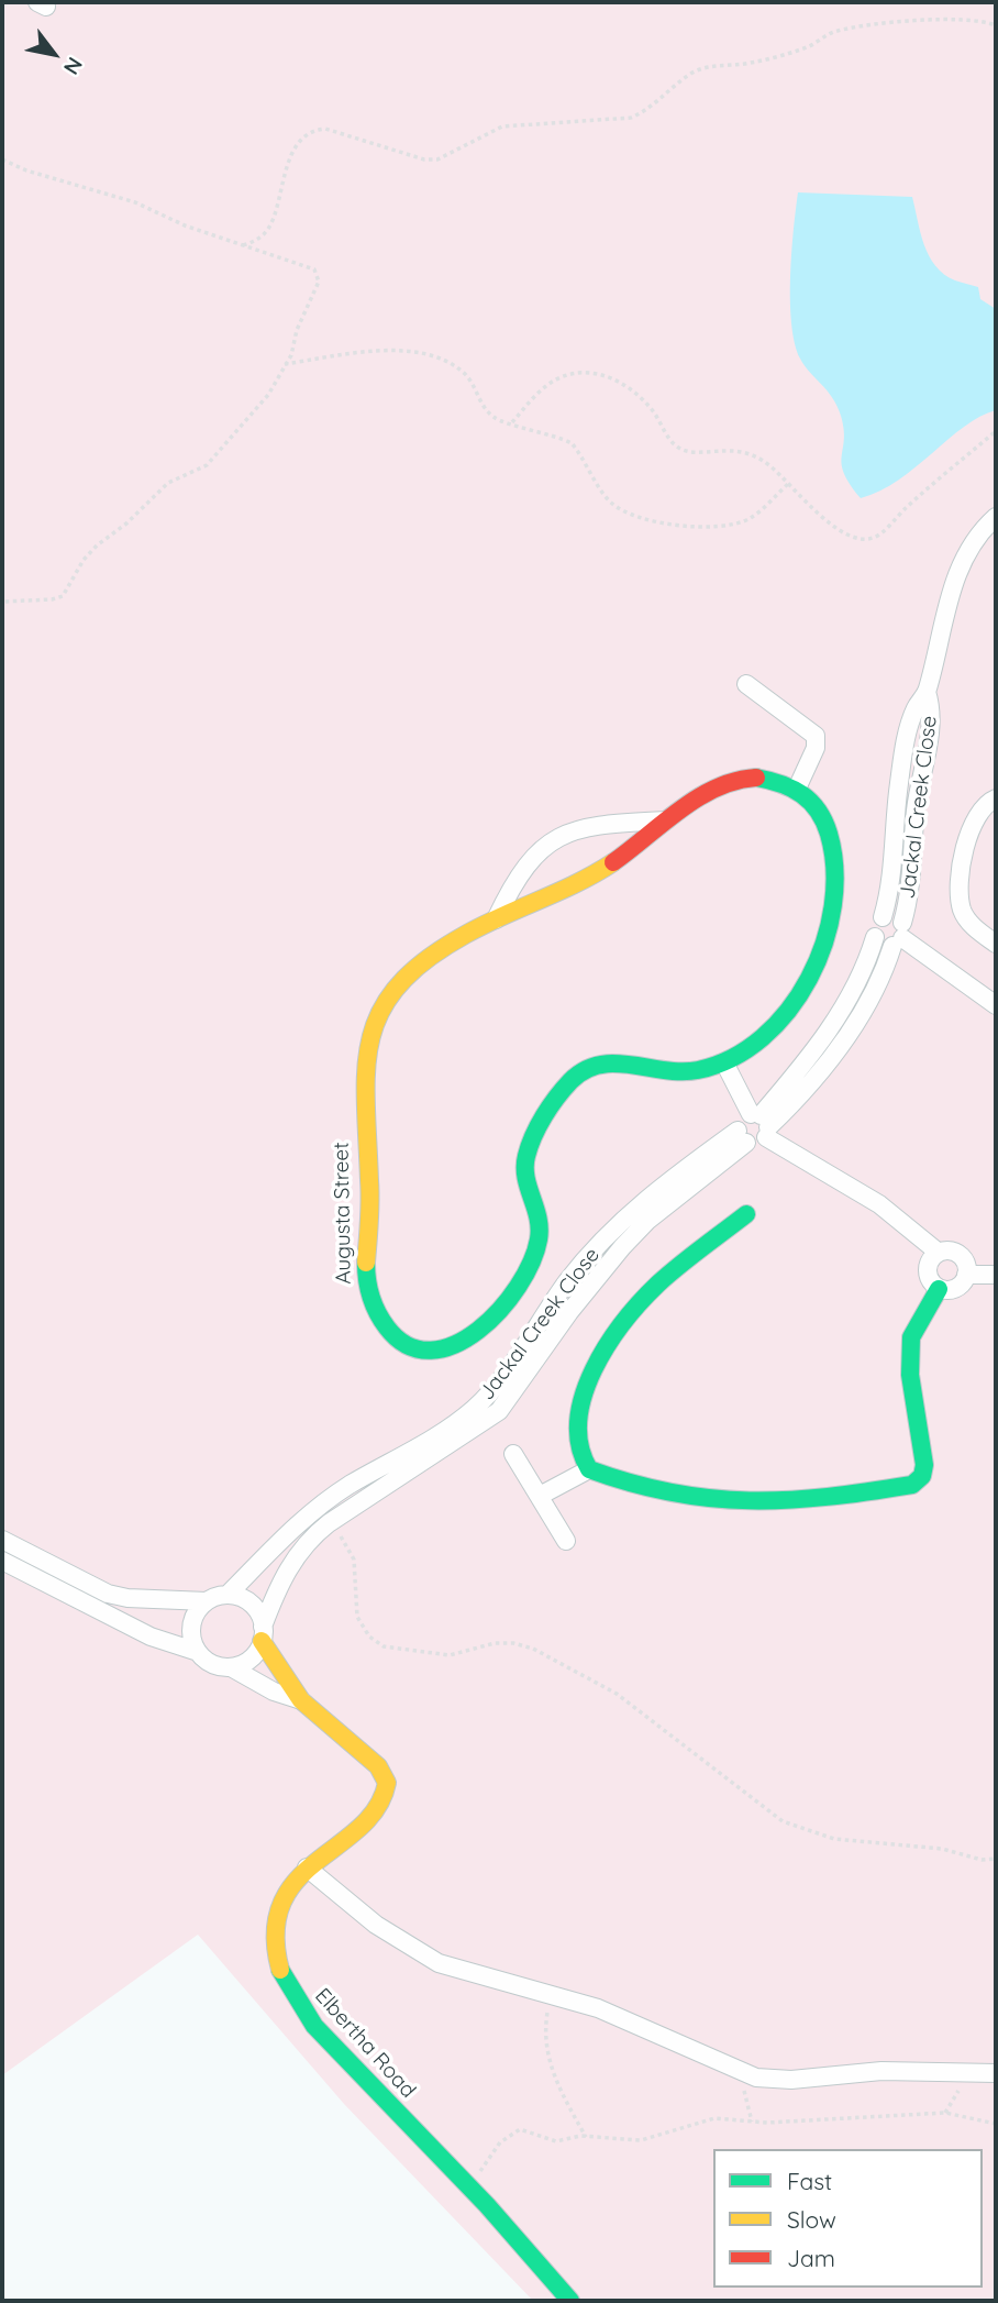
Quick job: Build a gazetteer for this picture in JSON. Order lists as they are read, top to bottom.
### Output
{
  "streets": {
    "street": ["Jackal Creek Close", "Augusta Street", "Elbertha Road"]
  },
  "crossings": [
    ["Jackal Creek Close", "Elbertha Road"]
  ],
  "legend": ["Fast", "Slow", "Jam"],
  "north": "bottom right"
}
